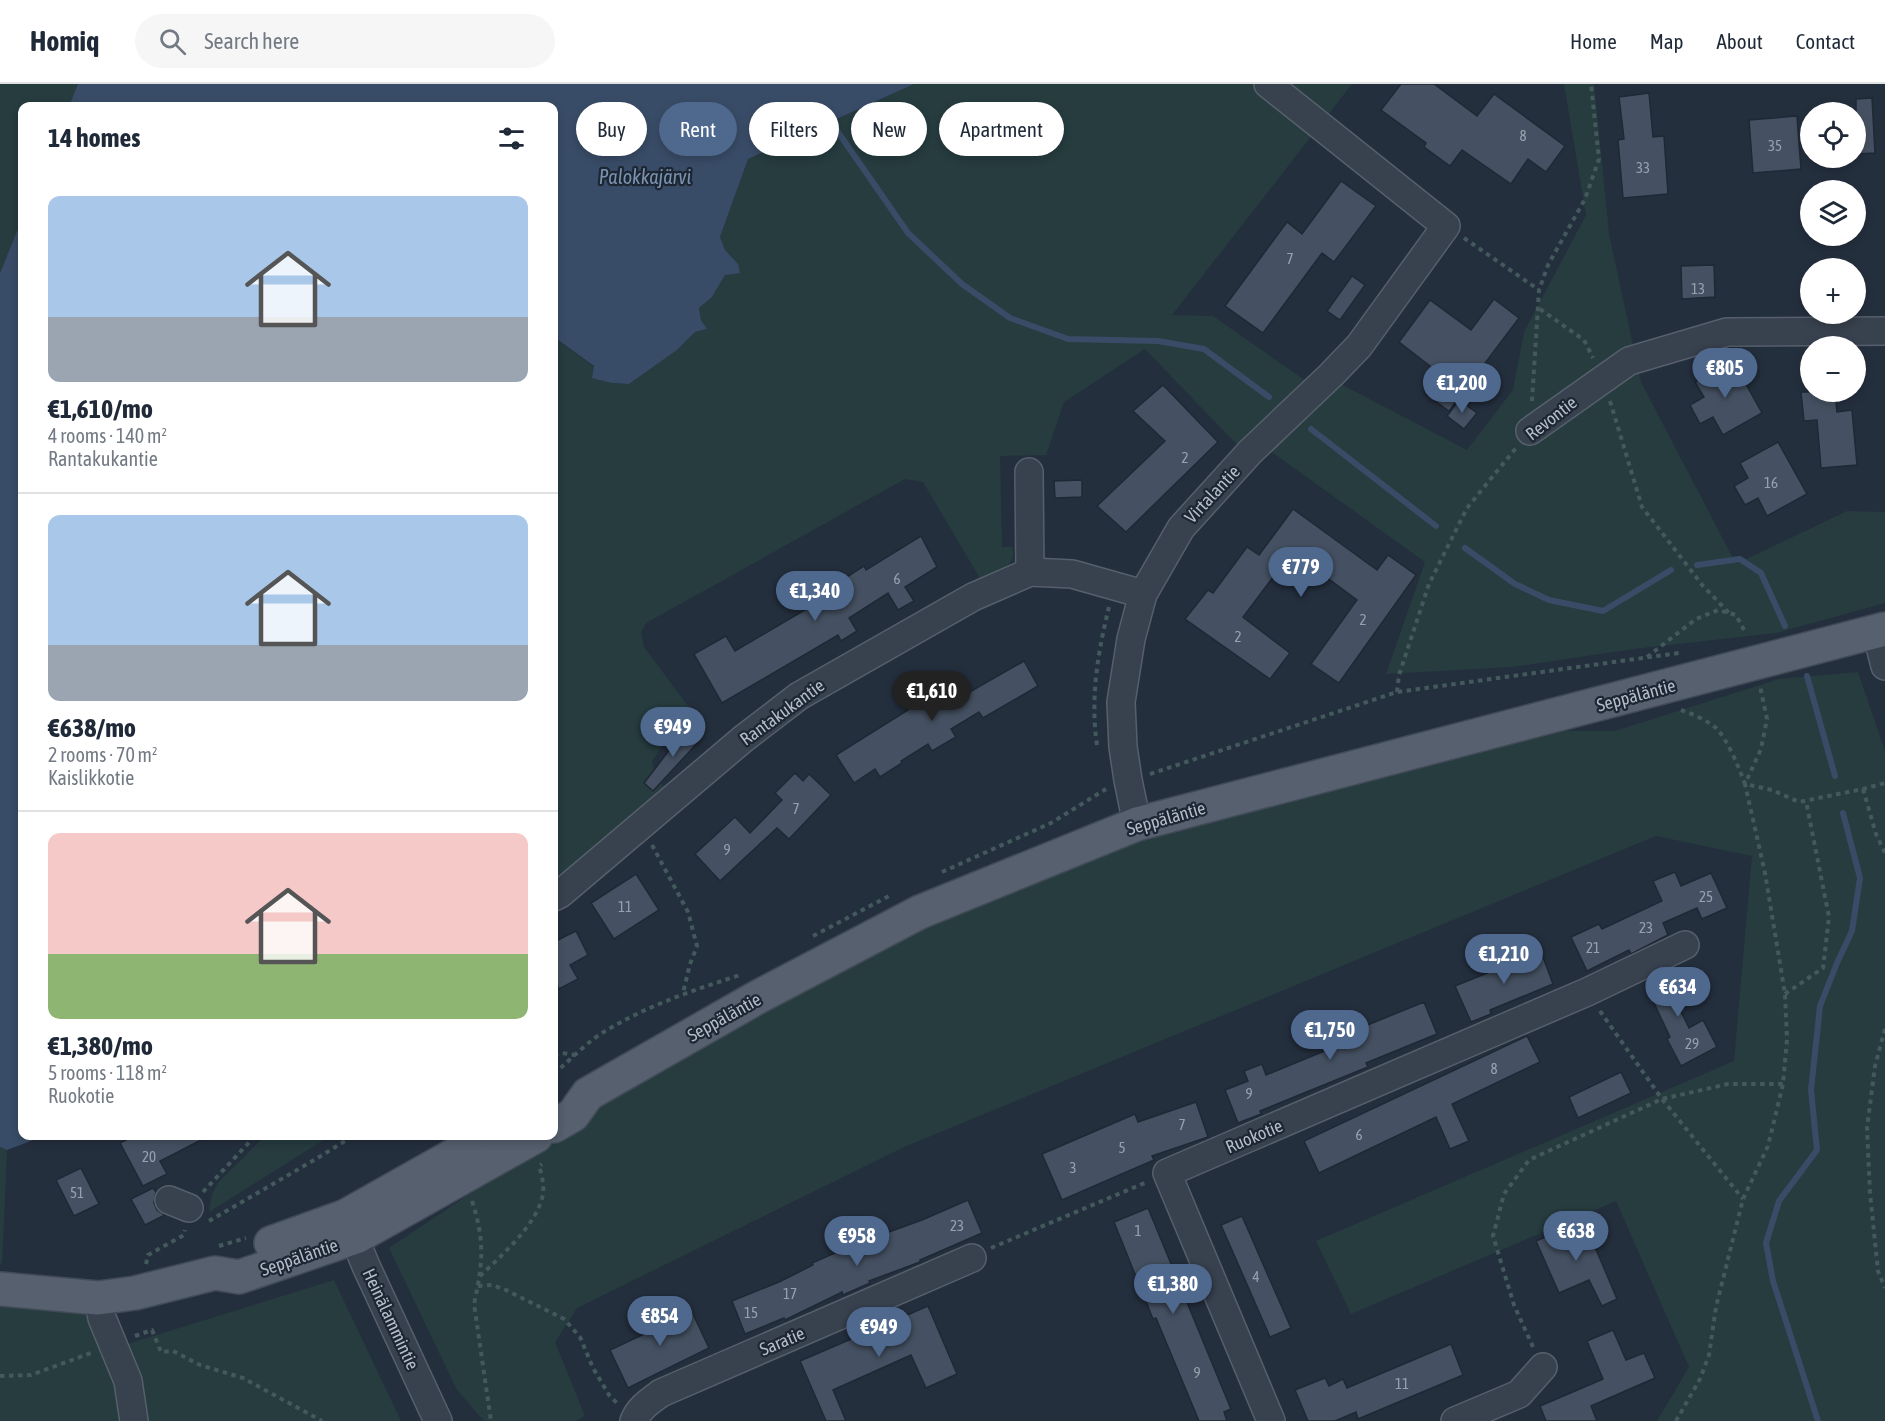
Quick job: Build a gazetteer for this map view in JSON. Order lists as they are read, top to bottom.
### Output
{
  "streets": {
    "main road": ["Seppäläntie"],
    "street": [
      "Revontie",
      "Virtalantie",
      "Rantakukantie",
      "Ruokotie",
      "Heinälammintie",
      "Saratie"
    ]
  },
  "crossings": [
    ["Virtalantie", "Seppäläntie"],
    ["Virtalantie", "Rantakukantie"],
    ["Seppäläntie", "Heinälammintie"]
  ],
  "water": ["Palokkajärvi"],
  "house_numbers": [
    "8",
    "35",
    "33",
    "7",
    "13",
    "2",
    "16",
    "6",
    "2",
    "2",
    "7",
    "9",
    "25",
    "11",
    "23",
    "21",
    "29",
    "8",
    "9",
    "7",
    "6",
    "5",
    "20",
    "3",
    "51",
    "23",
    "1",
    "4",
    "17",
    "15",
    "9",
    "11"
  ],
  "page": {
    "header": "Homiq",
    "search": "Search here",
    "nav": [
      "Home",
      "Map",
      "About",
      "Contact"
    ],
    "map_buttons": ["+", "−"],
    "chip": [
      "Buy",
      "Rent",
      "Filters",
      "New",
      "Apartment"
    ],
    "heading": "14 homes",
    "list": [
      {
        "name": "€1,610/mo",
        "note": "4 rooms · 140 m² · Rantakukantie"
      },
      {
        "name": "€638/mo",
        "note": "2 rooms · 70 m² · Kaislikkotie"
      },
      {
        "name": "€1,380/mo",
        "note": "5 rooms · 118 m² · Ruokotie"
      }
    ],
    "price": [
      "€805",
      "€1,200",
      "€779",
      "€1,340",
      "€1,610",
      "€949",
      "€1,210",
      "€634",
      "€1,750",
      "€638",
      "€958",
      "€1,380",
      "€854",
      "€949"
    ]
  }
}
